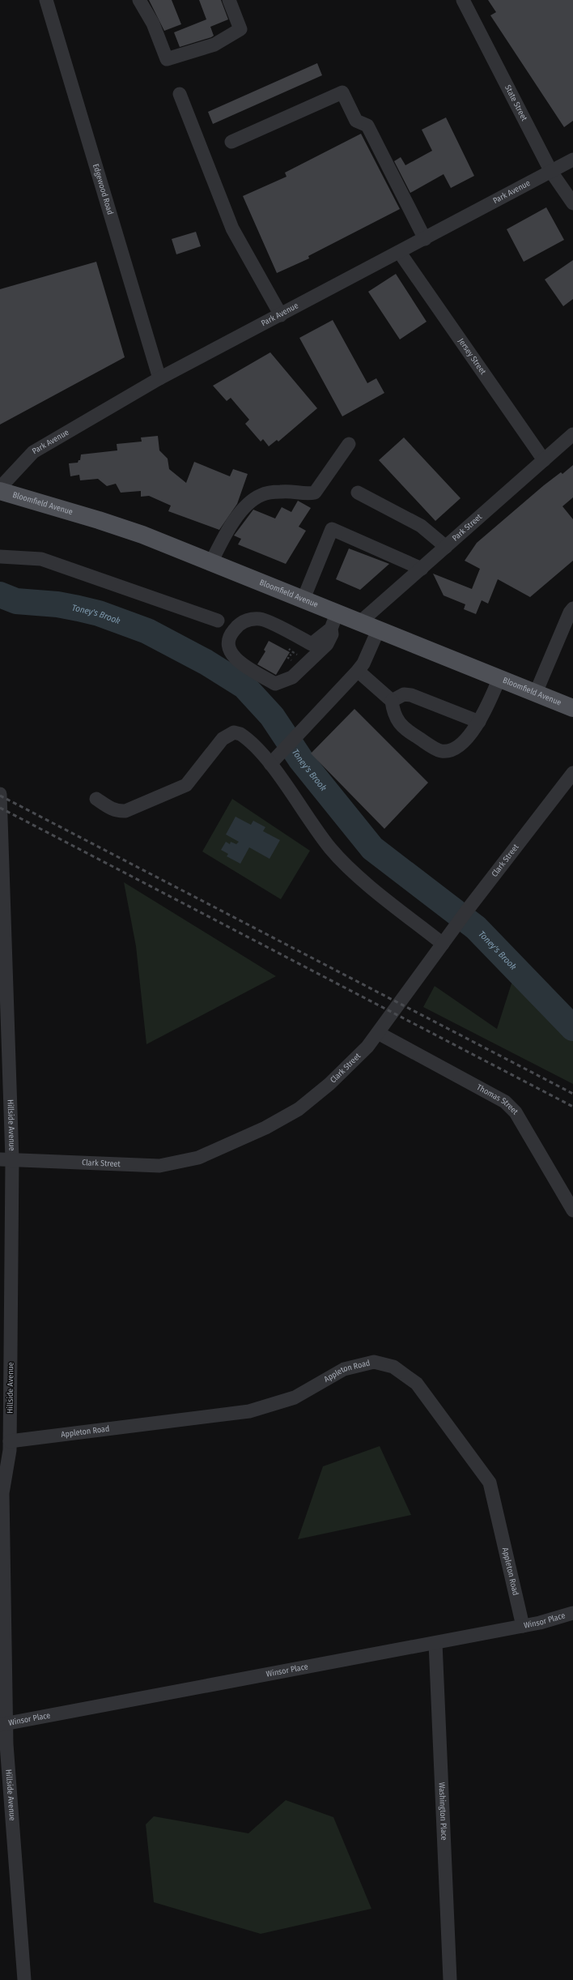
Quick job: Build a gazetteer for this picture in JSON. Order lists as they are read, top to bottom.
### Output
{
  "streets": {
    "main road": ["Bloomfield Avenue"],
    "street": [
      "State Street",
      "Edgewood Road",
      "Park Avenue",
      "Jersey Street",
      "Park Street",
      "Clark Street",
      "Thomas Street",
      "Hillside Avenue",
      "Appleton Road",
      "Winsor Place",
      "Washington Place"
    ]
  },
  "crossings": [
    ["State Street", "Park Avenue"],
    ["Edgewood Road", "Park Avenue"],
    ["Park Avenue", "Jersey Street"],
    ["Jersey Street", "Park Street"],
    ["Bloomfield Avenue", "Park Street"],
    ["Clark Street", "Thomas Street"],
    ["Clark Street", "Hillside Avenue"],
    ["Hillside Avenue", "Appleton Road"],
    ["Hillside Avenue", "Winsor Place"],
    ["Appleton Road", "Winsor Place"],
    ["Winsor Place", "Washington Place"]
  ],
  "water": ["Toney's Brook"]
}
